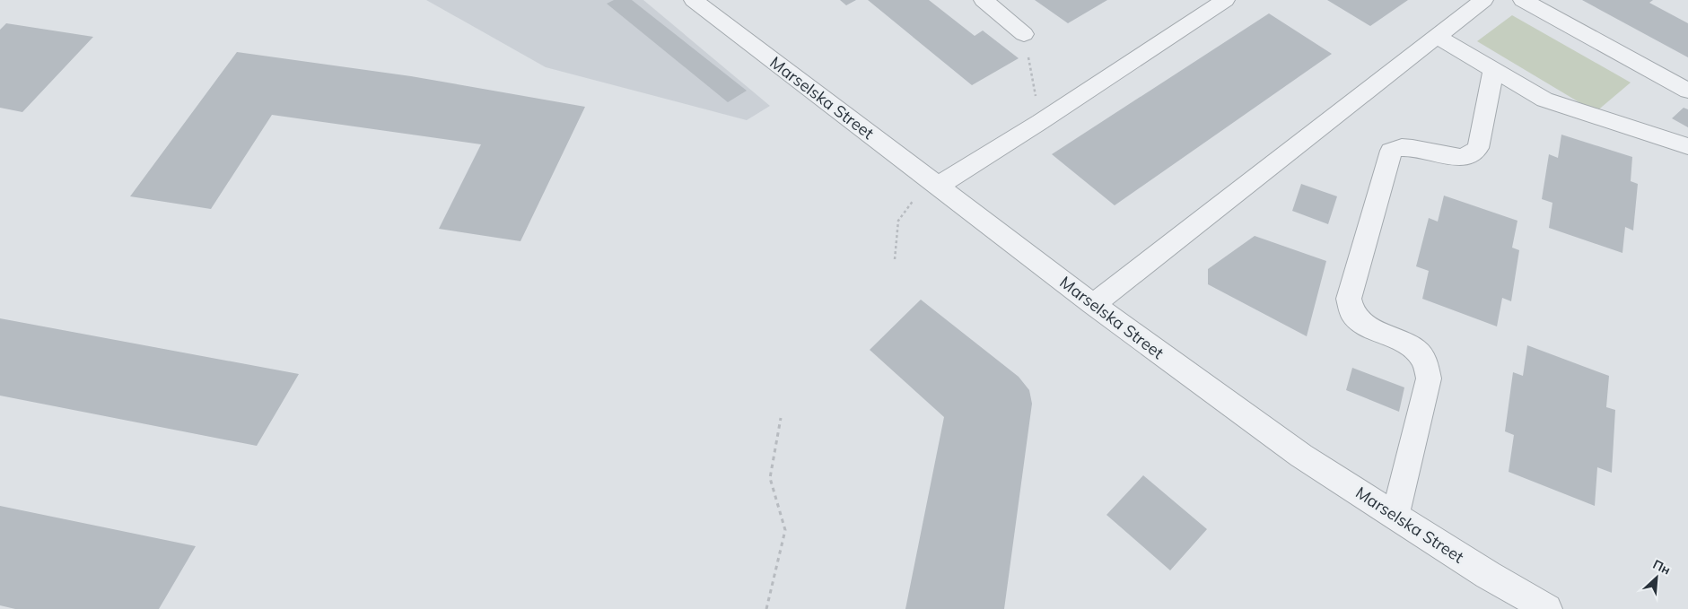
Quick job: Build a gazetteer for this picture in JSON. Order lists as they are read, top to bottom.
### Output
{
  "streets": {
    "street": ["Marselska Street"]
  },
  "north": "top right"
}
